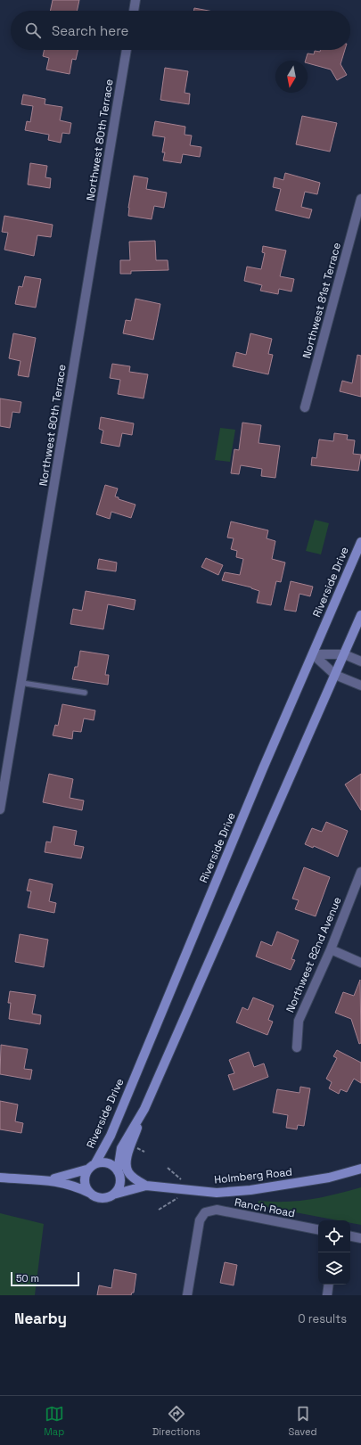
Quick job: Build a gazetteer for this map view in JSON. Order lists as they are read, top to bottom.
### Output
{
  "streets": {
    "street": [
      "Northwest 80th Terrace",
      "Northwest 81st Terrace",
      "Riverside Drive",
      "Northwest 82nd Avenue",
      "Holmberg Road",
      "Ranch Road"
    ]
  },
  "crossings": [
    ["Riverside Drive", "Holmberg Road"]
  ],
  "scale_bar": "50 m",
  "north": "bottom",
  "page": {
    "search": "Search here",
    "scale": "50 m",
    "heading": ["Nearby", "0 results"],
    "nav": ["Map", "Directions", "Saved"]
  }
}
